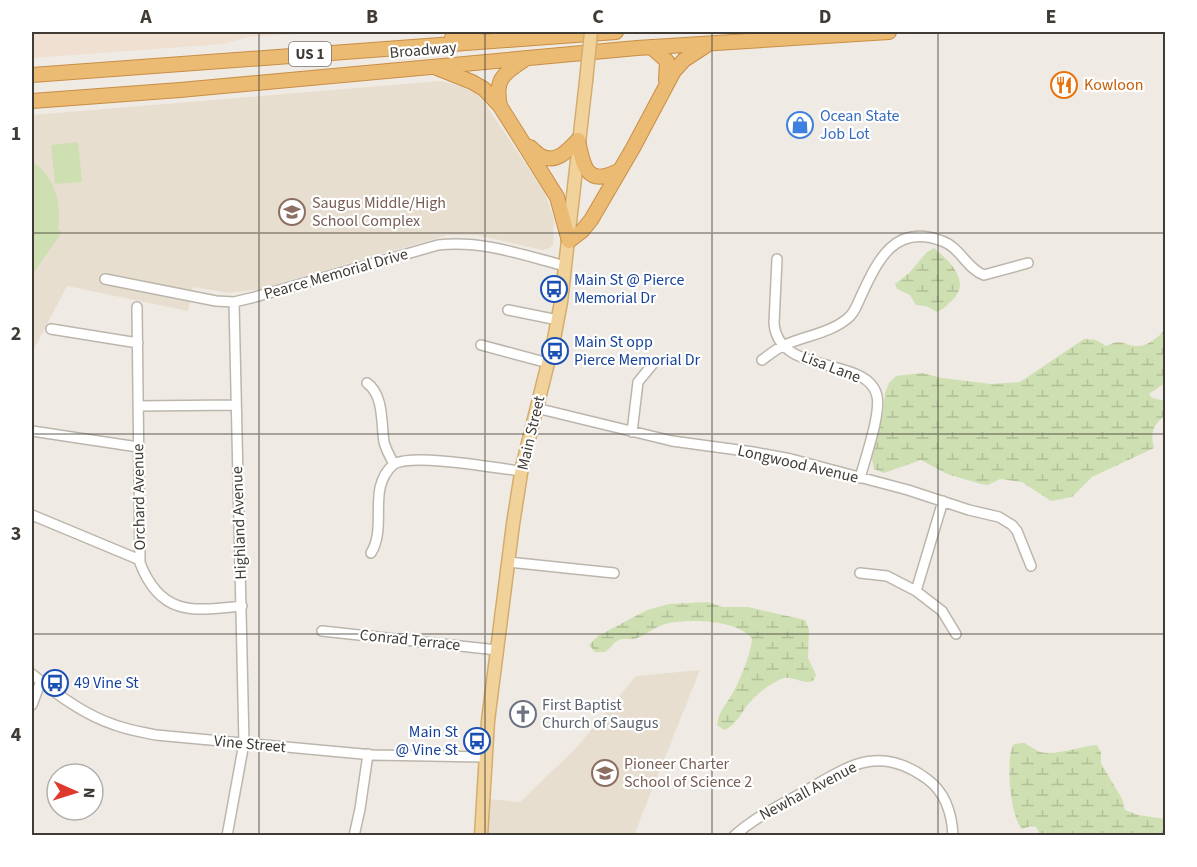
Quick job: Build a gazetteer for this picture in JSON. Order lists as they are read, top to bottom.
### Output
{
  "streets": {
    "highway": ["Broadway", "US 1"],
    "main road": ["Main Street"],
    "street": [
      "Pearce Memorial Drive",
      "Lisa Lane",
      "Longwood Avenue",
      "Orchard Avenue",
      "Highland Avenue",
      "Conrad Terrace",
      "Vine Street",
      "Newhall Avenue"
    ]
  },
  "crossings": [
    ["Pearce Memorial Drive", "Main Street"],
    ["Pearce Memorial Drive", "Highland Avenue"],
    ["Lisa Lane", "Longwood Avenue"],
    ["Main Street", "Longwood Avenue"],
    ["Main Street", "Conrad Terrace"],
    ["Main Street", "Vine Street"],
    ["Orchard Avenue", "Highland Avenue"],
    ["Highland Avenue", "Vine Street"]
  ],
  "places": {
    "restaurant": ["Kowloon"],
    "shop": ["Ocean State Job Lot"],
    "school or university": ["Saugus Middle/High School Complex", "Pioneer Charter School of Science 2"],
    "bus stop": [
      "Main St @ Pierce Memorial Dr",
      "Main St opp Pierce Memorial Dr",
      "49 Vine St",
      "Main St @ Vine St"
    ],
    "church": ["First Baptist Church of Saugus"]
  },
  "north": "right",
  "grid": {
    "columns": [
      "A",
      "B",
      "C",
      "D",
      "E"
    ],
    "rows": [
      "1",
      "2",
      "3",
      "4"
    ]
  }
}
